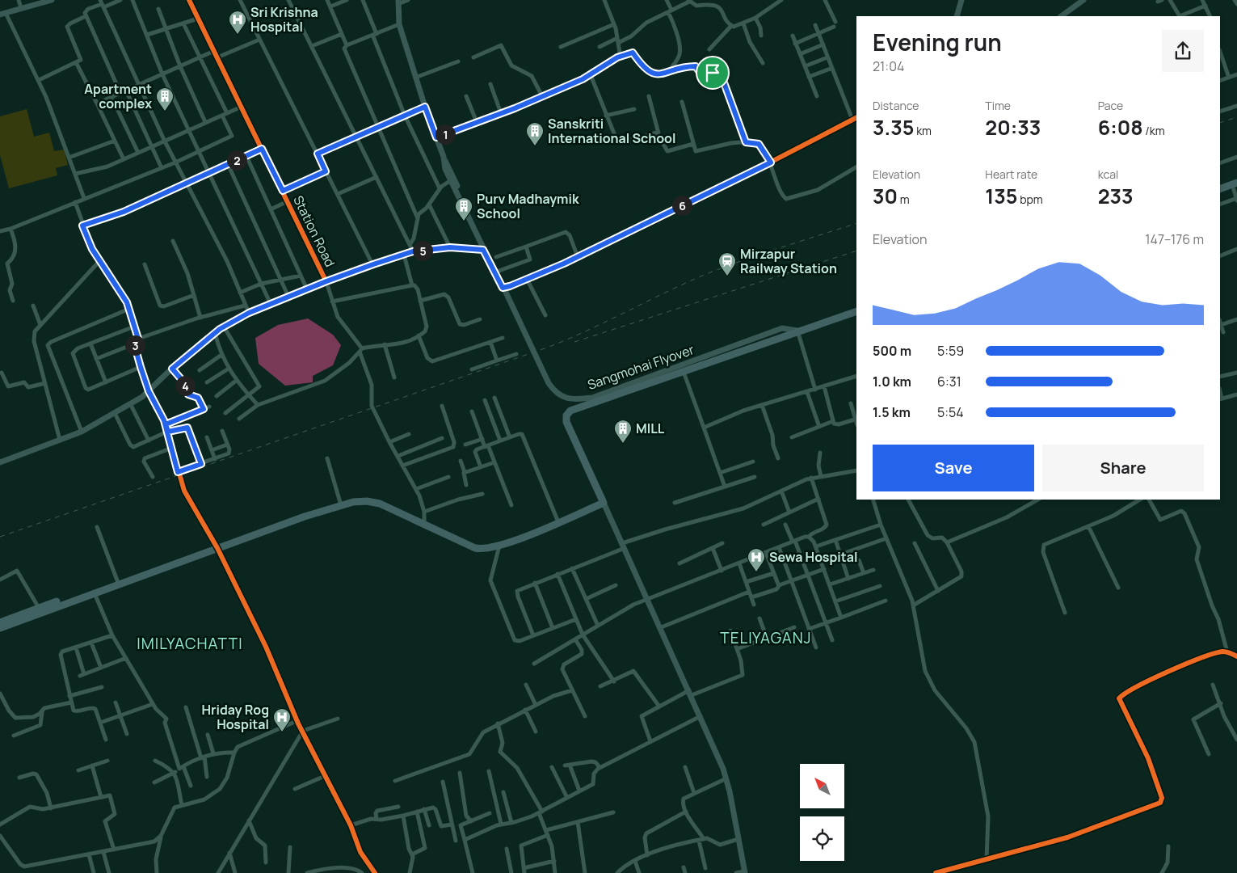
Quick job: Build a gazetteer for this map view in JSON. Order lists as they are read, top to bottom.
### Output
{
  "streets": {
    "street": ["Station Road", "Sangmohai Flyover"]
  },
  "crossings": [
    ["Station Road", "Sangmohai Flyover"]
  ],
  "districts": ["TELIYAGANJ", "IMILYACHATTI"],
  "places": {
    "hospital": ["Sri Krishna Hospital", "Sewa Hospital", "Hriday Rog Hospital"],
    "building": [
      "Apartment complex",
      "Sanskriti International School",
      "Purv Madhaymik School",
      "MILL"
    ],
    "station": ["Mirzapur Railway Station"]
  },
  "north": "top left",
  "page": {
    "heading": ["Evening run", "21:04"],
    "stats": [
      ["Distance", "3.35 km"],
      ["Time", "20:33"],
      ["Pace", "6:08 /km"],
      ["Elevation", "30 m"],
      ["Heart rate", "135 bpm"],
      ["kcal", "233"]
    ],
    "pins": [
      "1",
      "2",
      "6",
      "5",
      "3",
      "4"
    ],
    "chart": ["Elevation", "147–176 m"],
    "list": [
      {
        "name": "500 m",
        "note": "5:59"
      },
      {
        "name": "1.0 km",
        "note": "6:31"
      },
      {
        "name": "1.5 km",
        "note": "5:54"
      }
    ],
    "buttons": ["Save", "Share"]
  }
}
